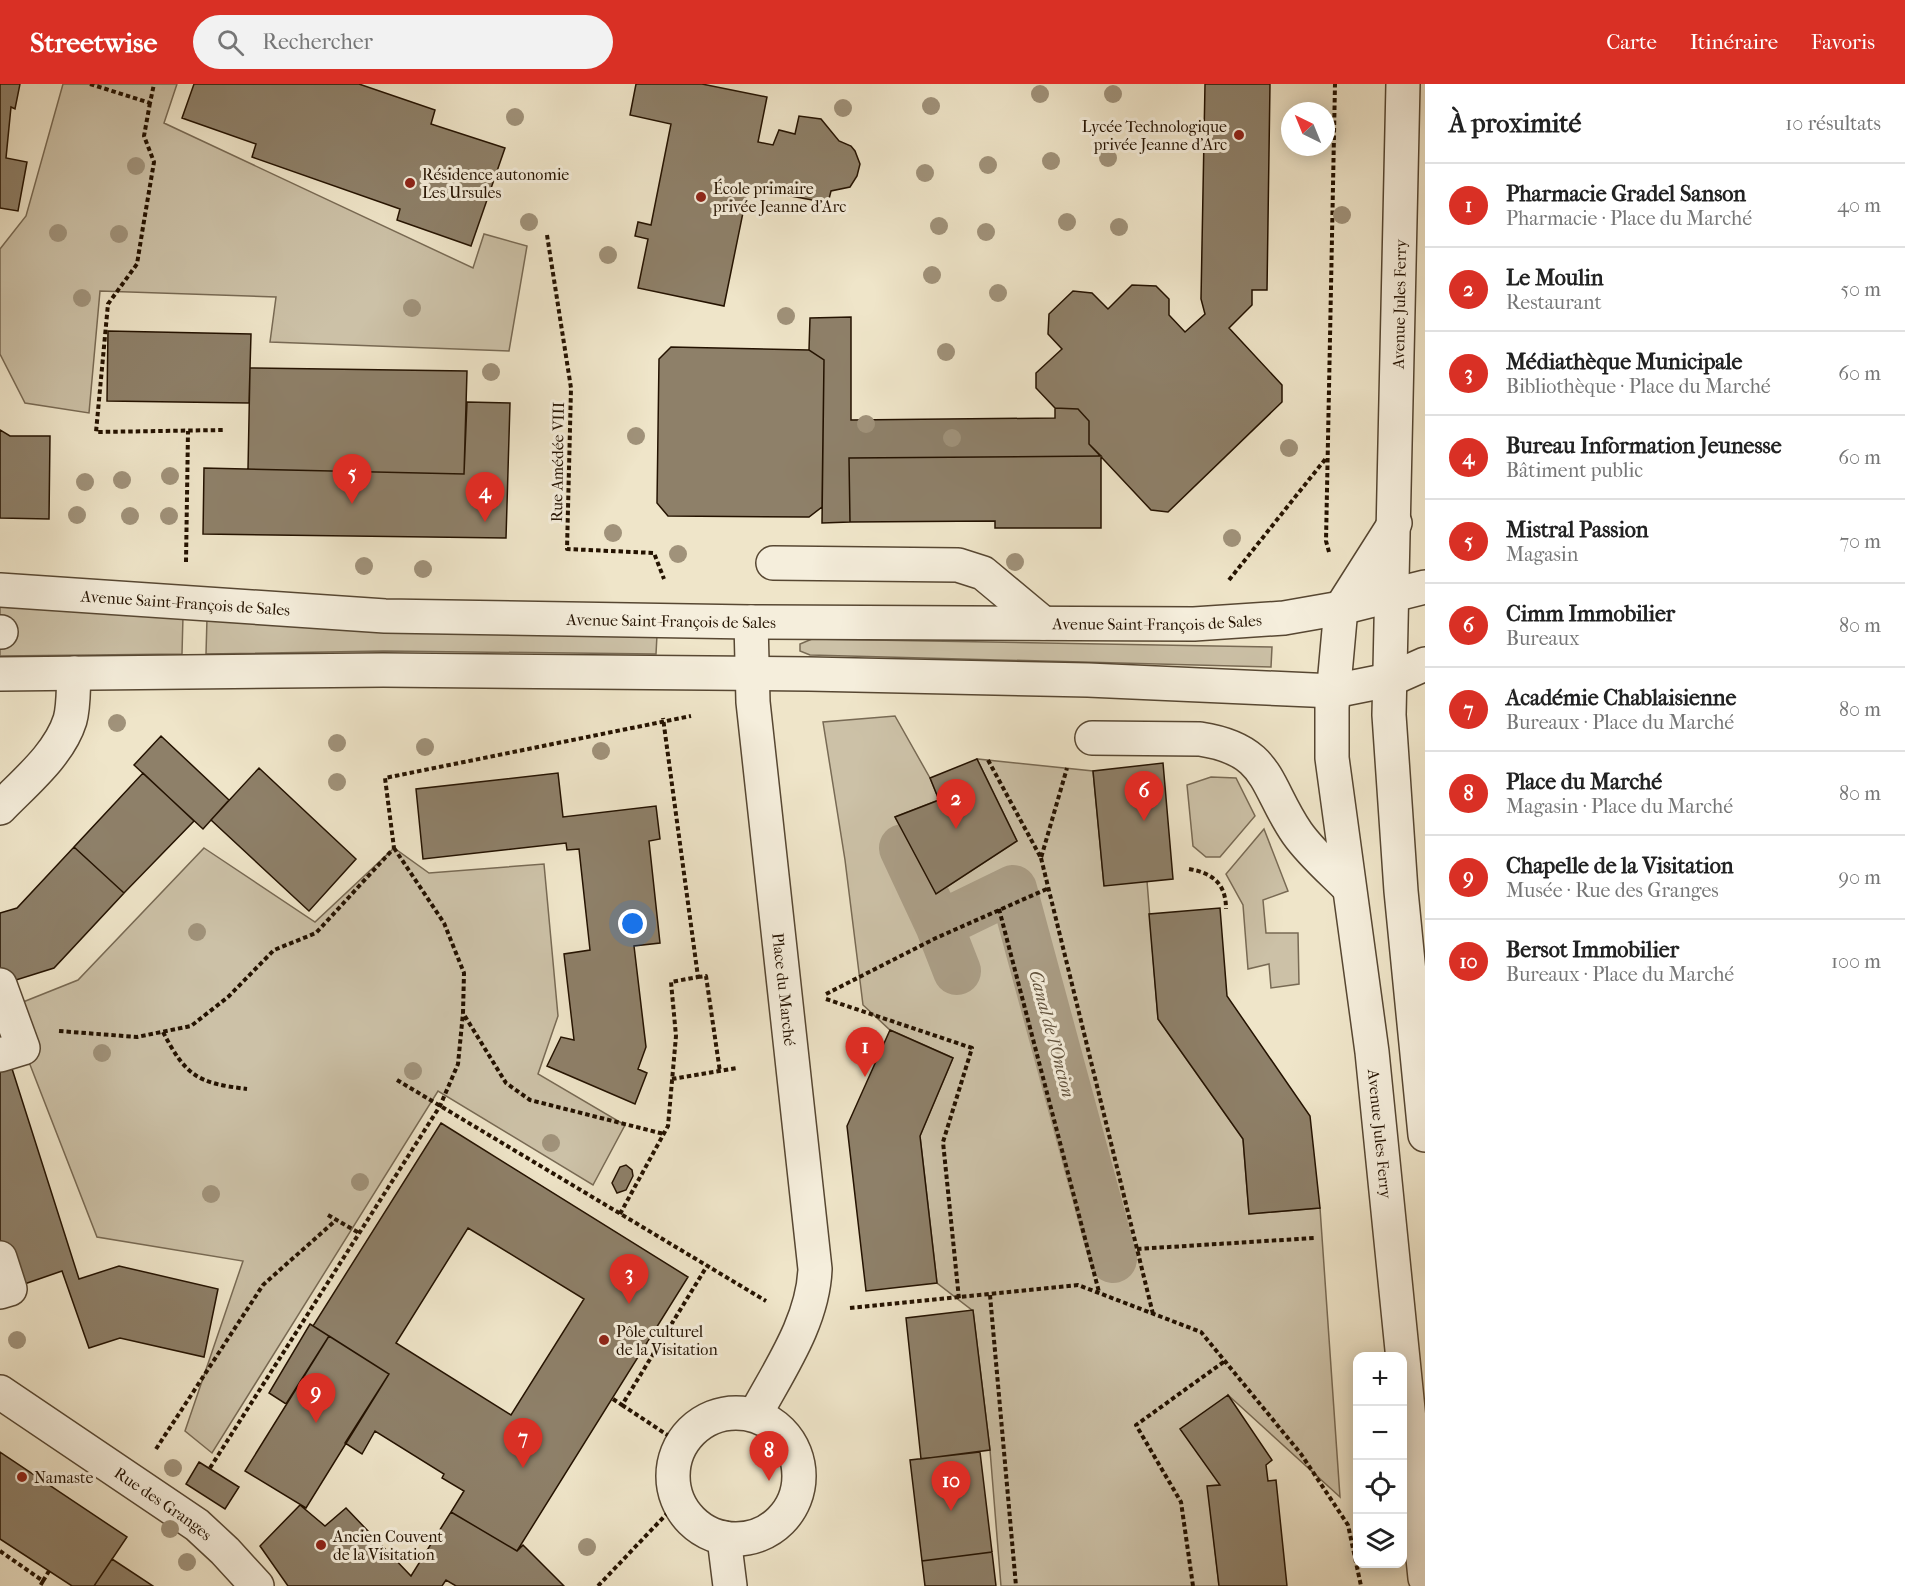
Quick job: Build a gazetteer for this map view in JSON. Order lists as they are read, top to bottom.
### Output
{
  "streets": {
    "street": [
      "Avenue Jules Ferry",
      "Avenue Saint-François de Sales",
      "Place du Marché",
      "Rue des Granges"
    ],
    "path": ["Rue Amédée VIII"]
  },
  "crossings": [
    ["Avenue Jules Ferry", "Avenue Saint-François de Sales"],
    ["Avenue Saint-François de Sales", "Place du Marché"]
  ],
  "water": ["Canal de l'Oncion"],
  "places": [
    "Lycée Technologique privée Jeanne d'Arc",
    "Résidence autonomie Les Ursules",
    "École primaire privée Jeanne d'Arc",
    "Pôle culturel de la Visitation",
    "Namaste",
    "Ancien Couvent de la Visitation"
  ],
  "north": "top left",
  "page": {
    "header": "Streetwise",
    "search": "Rechercher",
    "nav": ["Carte", "Itinéraire", "Favoris"],
    "heading": ["À proximité", "10 résultats"],
    "list": [
      {
        "mark": "1",
        "name": "Pharmacie Gradel Sanson",
        "note": "Pharmacie · Place du Marché",
        "value": "40 m"
      },
      {
        "mark": "2",
        "name": "Le Moulin",
        "note": "Restaurant",
        "value": "50 m"
      },
      {
        "mark": "3",
        "name": "Médiathèque Municipale",
        "note": "Bibliothèque · Place du Marché",
        "value": "60 m"
      },
      {
        "mark": "4",
        "name": "Bureau Information Jeunesse",
        "note": "Bâtiment public",
        "value": "60 m"
      },
      {
        "mark": "5",
        "name": "Mistral Passion",
        "note": "Magasin",
        "value": "70 m"
      },
      {
        "mark": "6",
        "name": "Cimm Immobilier",
        "note": "Bureaux",
        "value": "80 m"
      },
      {
        "mark": "7",
        "name": "Académie Chablaisienne",
        "note": "Bureaux · Place du Marché",
        "value": "80 m"
      },
      {
        "mark": "8",
        "name": "Place du Marché",
        "note": "Magasin · Place du Marché",
        "value": "80 m"
      },
      {
        "mark": "9",
        "name": "Chapelle de la Visitation",
        "note": "Musée · Rue des Granges",
        "value": "90 m"
      },
      {
        "mark": "10",
        "name": "Bersot Immobilier",
        "note": "Bureaux · Place du Marché",
        "value": "100 m"
      }
    ],
    "pins": [
      "5",
      "4",
      "6",
      "2",
      "1",
      "3",
      "9",
      "7",
      "8",
      "10"
    ],
    "map_buttons": ["+", "−"]
  }
}
